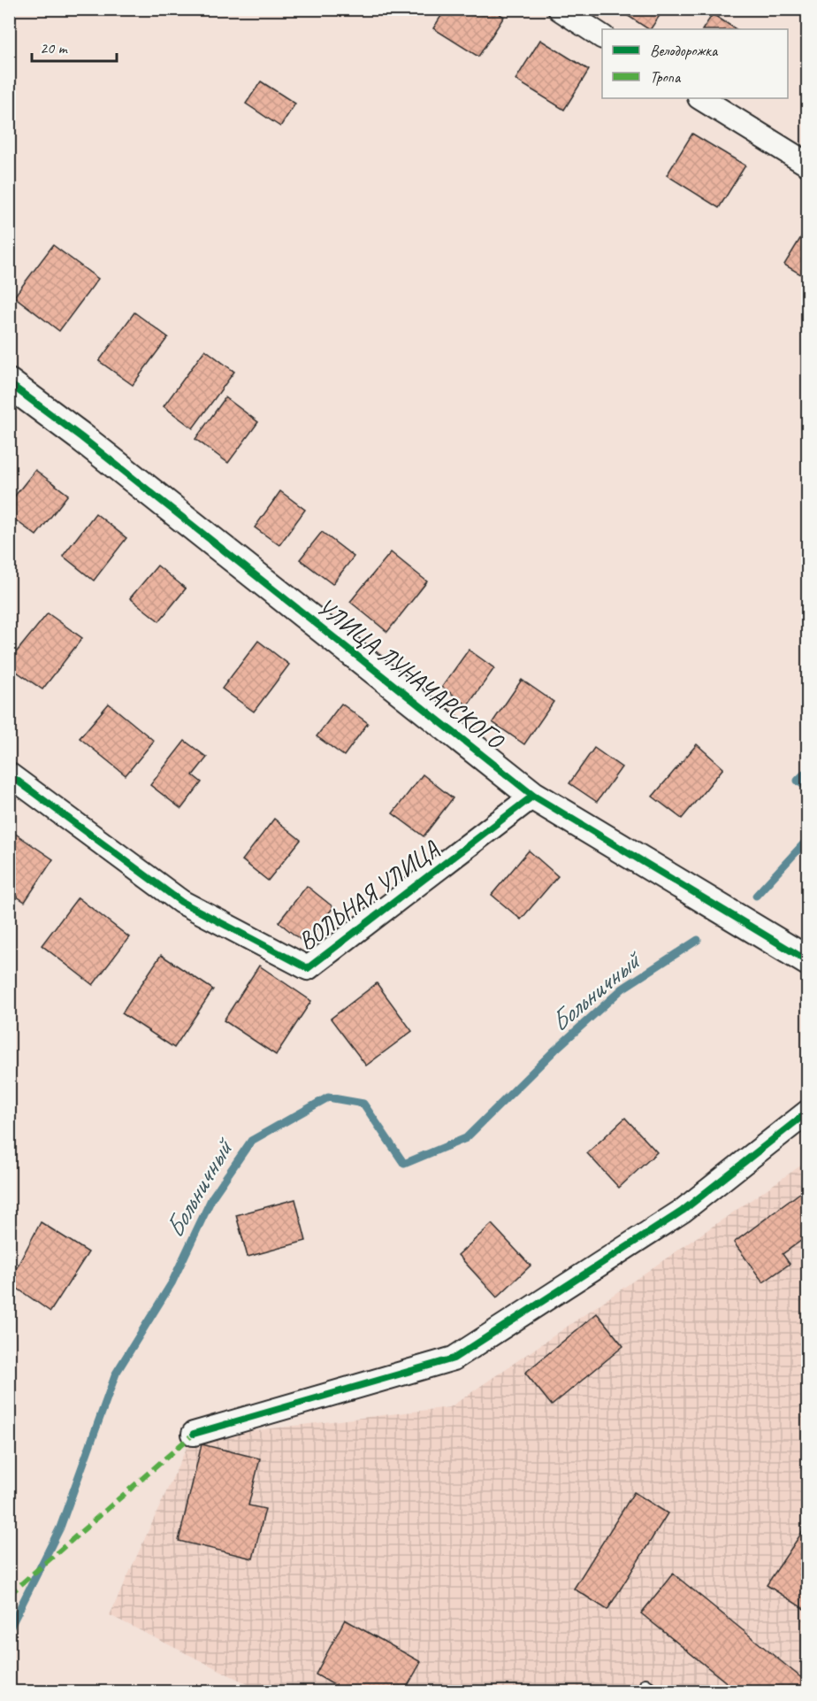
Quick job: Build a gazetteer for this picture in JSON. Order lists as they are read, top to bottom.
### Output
{
  "streets": {
    "street": ["УЛИЦА ЛУНАЧАРСКОГО", "ВОЛЬНАЯ УЛИЦА"]
  },
  "crossings": [
    ["УЛИЦА ЛУНАЧАРСКОГО", "ВОЛЬНАЯ УЛИЦА"]
  ],
  "water": ["Больничный"],
  "legend": ["Велодорожка", "Тропа"],
  "scale_bar": "20 m"
}
